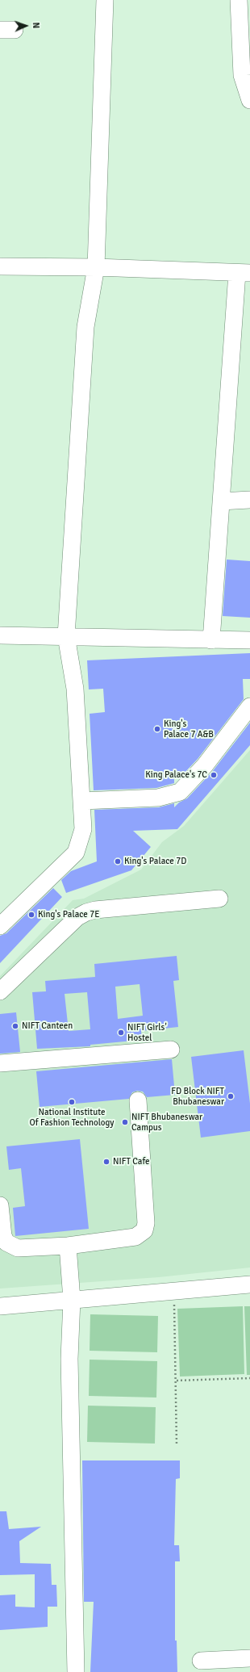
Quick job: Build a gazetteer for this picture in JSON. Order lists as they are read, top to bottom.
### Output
{
  "places": [
    "King's Palace 7 A&B",
    "King Palace's 7C",
    "King's Palace 7D",
    "King's Palace 7E",
    "NIFT Canteen",
    "NIFT Girls' Hostel",
    "FD Block NIFT Bhubaneswar",
    "National Institute Of Fashion Technology",
    "NIFT Bhubaneswar Campus",
    "NIFT Cafe"
  ],
  "north": "right"
}
